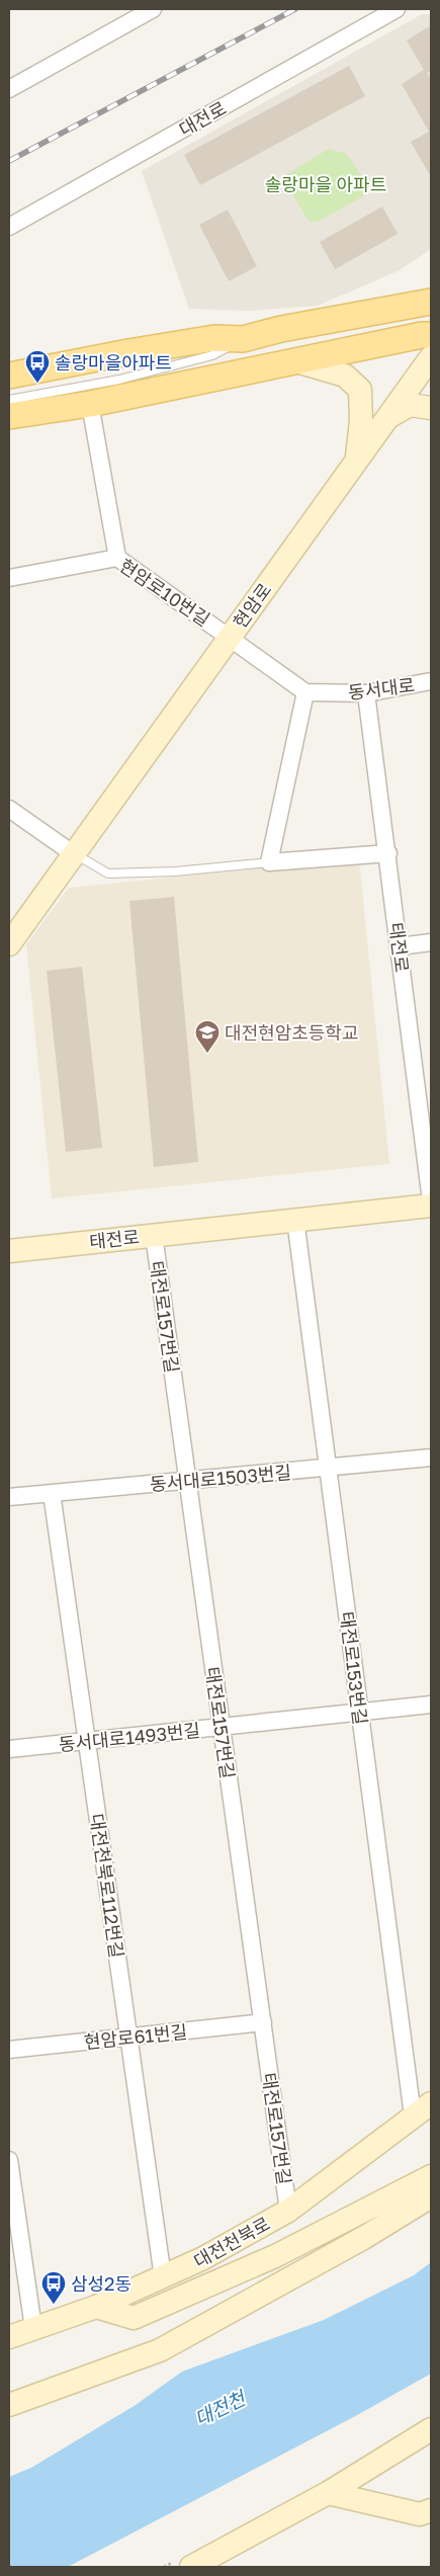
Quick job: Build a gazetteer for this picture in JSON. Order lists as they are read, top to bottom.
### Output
{
  "streets": {
    "main road": ["현암로", "태전로", "대전천북로"],
    "street": [
      "대전로",
      "현암로10번길",
      "동서대로",
      "태전로157번길",
      "동서대로1503번길",
      "태전로153번길",
      "동서대로1493번길",
      "대전천북로112번길",
      "현암로61번길"
    ]
  },
  "crossings": [
    ["현암로10번길", "현암로"],
    ["동서대로", "태전로"],
    ["태전로", "태전로157번길"],
    ["태전로", "태전로153번길"],
    ["태전로157번길", "동서대로1503번길"],
    ["태전로157번길", "동서대로1493번길"],
    ["태전로157번길", "현암로61번길"],
    ["태전로157번길", "대전천북로"],
    ["동서대로1503번길", "태전로153번길"],
    ["동서대로1503번길", "대전천북로112번길"],
    ["태전로153번길", "동서대로1493번길"],
    ["태전로153번길", "대전천북로"],
    ["동서대로1493번길", "대전천북로112번길"],
    ["대전천북로112번길", "현암로61번길"],
    ["대전천북로112번길", "대전천북로"]
  ],
  "water": ["대전천"],
  "parks": ["솔랑마을 아파트"],
  "places": {
    "bus stop": ["솔랑마을아파트", "삼성2동"],
    "school or university": ["대전현암초등학교"]
  }
}
